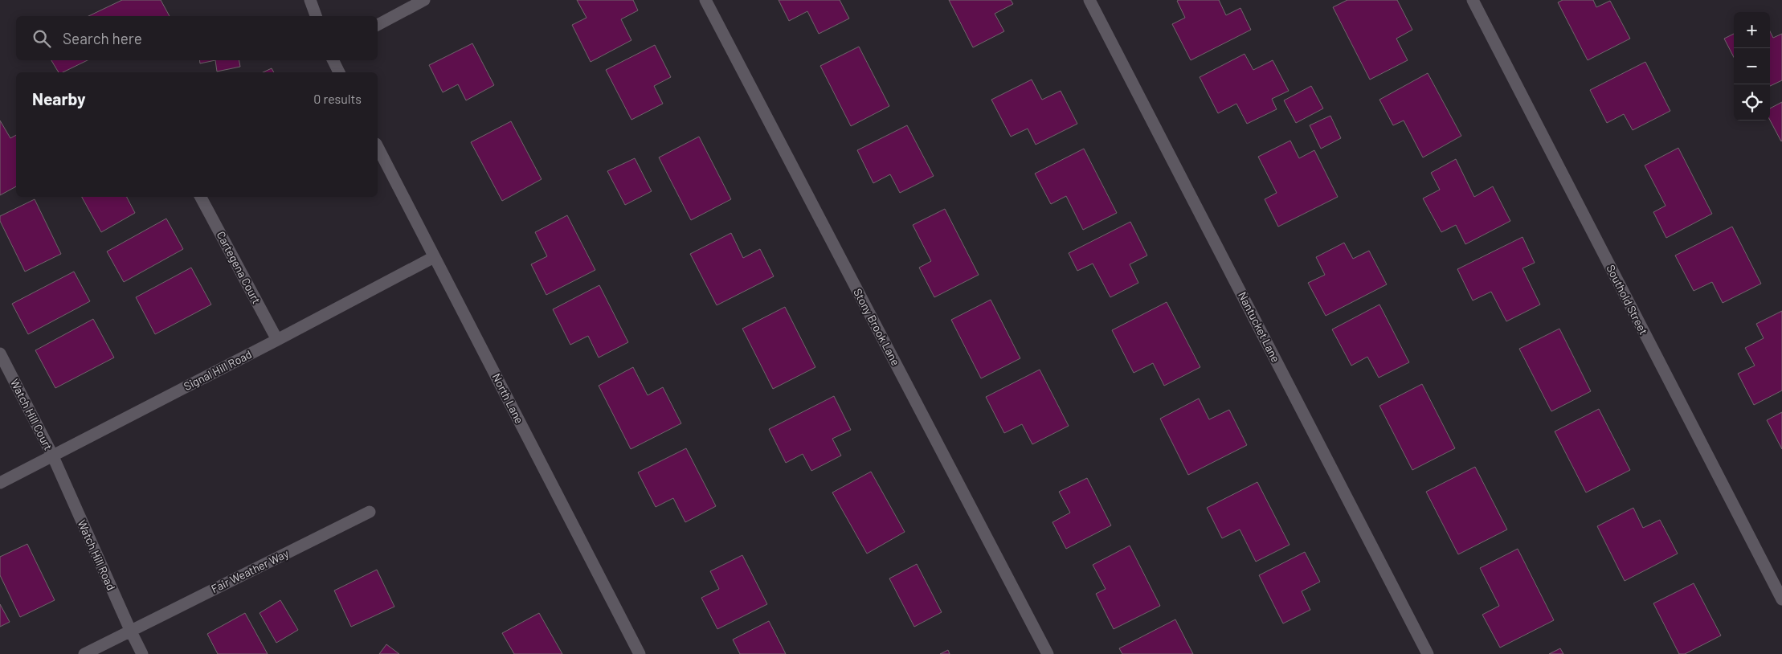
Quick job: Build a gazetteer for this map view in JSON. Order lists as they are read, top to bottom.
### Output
{
  "streets": {
    "street": [
      "Cartegena Court",
      "Southold Street",
      "Stony Brook Lane",
      "Nantucket Lane",
      "Signal Hill Road",
      "North Lane",
      "Watch Hill Court",
      "Watch Hill Road",
      "Fair Weather Way"
    ]
  },
  "crossings": [
    ["Cartegena Court", "Signal Hill Road"],
    ["Signal Hill Road", "North Lane"],
    ["Signal Hill Road", "Watch Hill Court"],
    ["Signal Hill Road", "Watch Hill Road"],
    ["Watch Hill Court", "Watch Hill Road"],
    ["Watch Hill Road", "Fair Weather Way"]
  ],
  "page": {
    "map_buttons": ["+", "−"],
    "search": "Search here",
    "heading": ["Nearby", "0 results"]
  }
}
